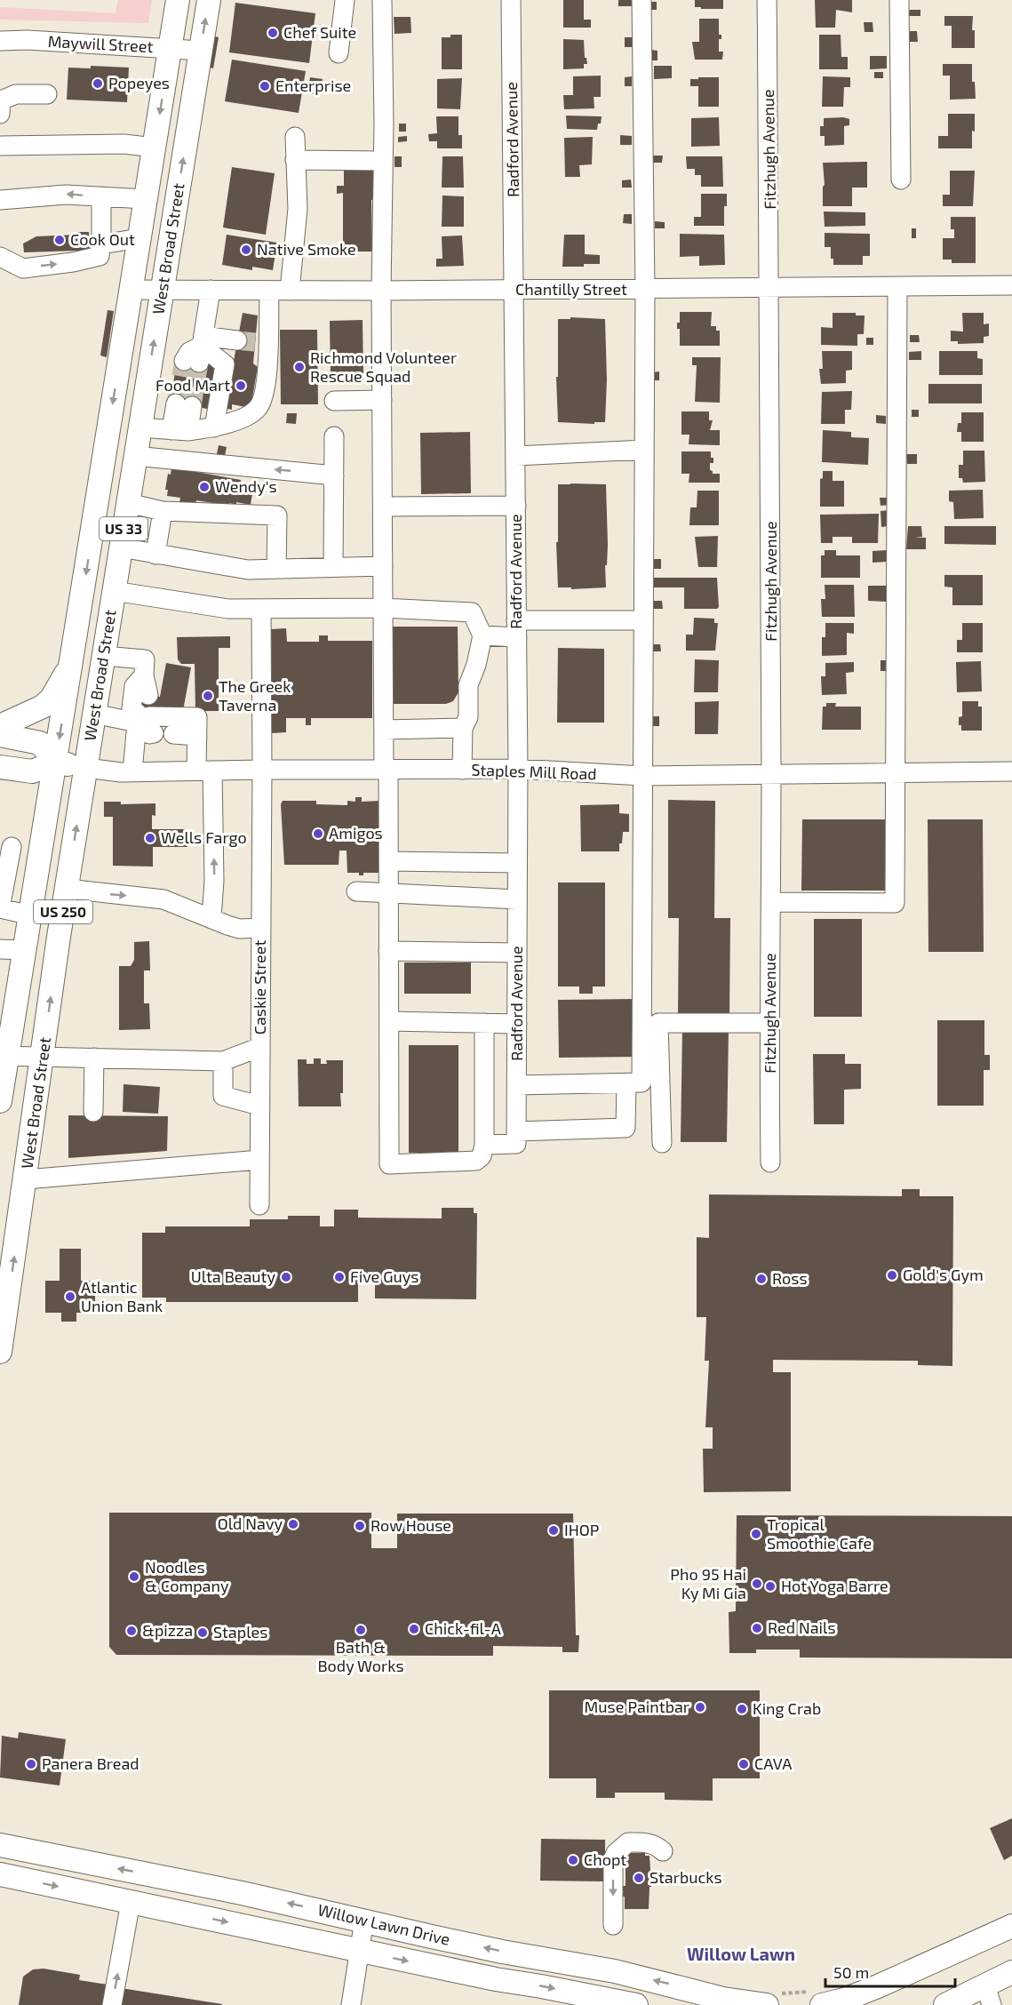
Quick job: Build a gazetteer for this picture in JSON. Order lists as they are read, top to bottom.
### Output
{
  "streets": {
    "main road": [
      "West Broad Street",
      "US 33",
      "Staples Mill Road",
      "US 250",
      "Willow Lawn Drive"
    ],
    "street": [
      "Maywill Street",
      "Radford Avenue",
      "Fitzhugh Avenue",
      "Chantilly Street",
      "Caskie Street"
    ]
  },
  "crossings": [
    ["Maywill Street", "West Broad Street"],
    ["Radford Avenue", "Chantilly Street"],
    ["Radford Avenue", "Staples Mill Road"],
    ["Fitzhugh Avenue", "Chantilly Street"],
    ["Fitzhugh Avenue", "Staples Mill Road"],
    ["West Broad Street", "Chantilly Street"],
    ["West Broad Street", "US 33"],
    ["West Broad Street", "Staples Mill Road"],
    ["Staples Mill Road", "Caskie Street"]
  ],
  "districts": ["Willow Lawn"],
  "places": [
    "Chef Suite",
    "Popeyes",
    "Enterprise",
    "Cook Out",
    "Native Smoke",
    "Richmond Volunteer Rescue Squad",
    "Food Mart",
    "Wendy's",
    "The Greek Taverna",
    "Amigos",
    "Wells Fargo",
    "Gold's Gym",
    "Ulta Beauty",
    "Five Guys",
    "Ross",
    "Atlantic Union Bank",
    "Old Navy",
    "Row House",
    "IHOP",
    "Tropical Smoothie Cafe",
    "Noodles & Company",
    "Pho 95 Hai Ky Mi Gia",
    "Hot Yoga Barre",
    "Red Nails",
    "Chick-fil-A",
    "Bath & Body Works",
    "&pizza",
    "Staples",
    "Muse Paintbar",
    "King Crab",
    "Panera Bread",
    "CAVA",
    "Chopt",
    "Starbucks"
  ],
  "scale_bar": "50 m"
}
